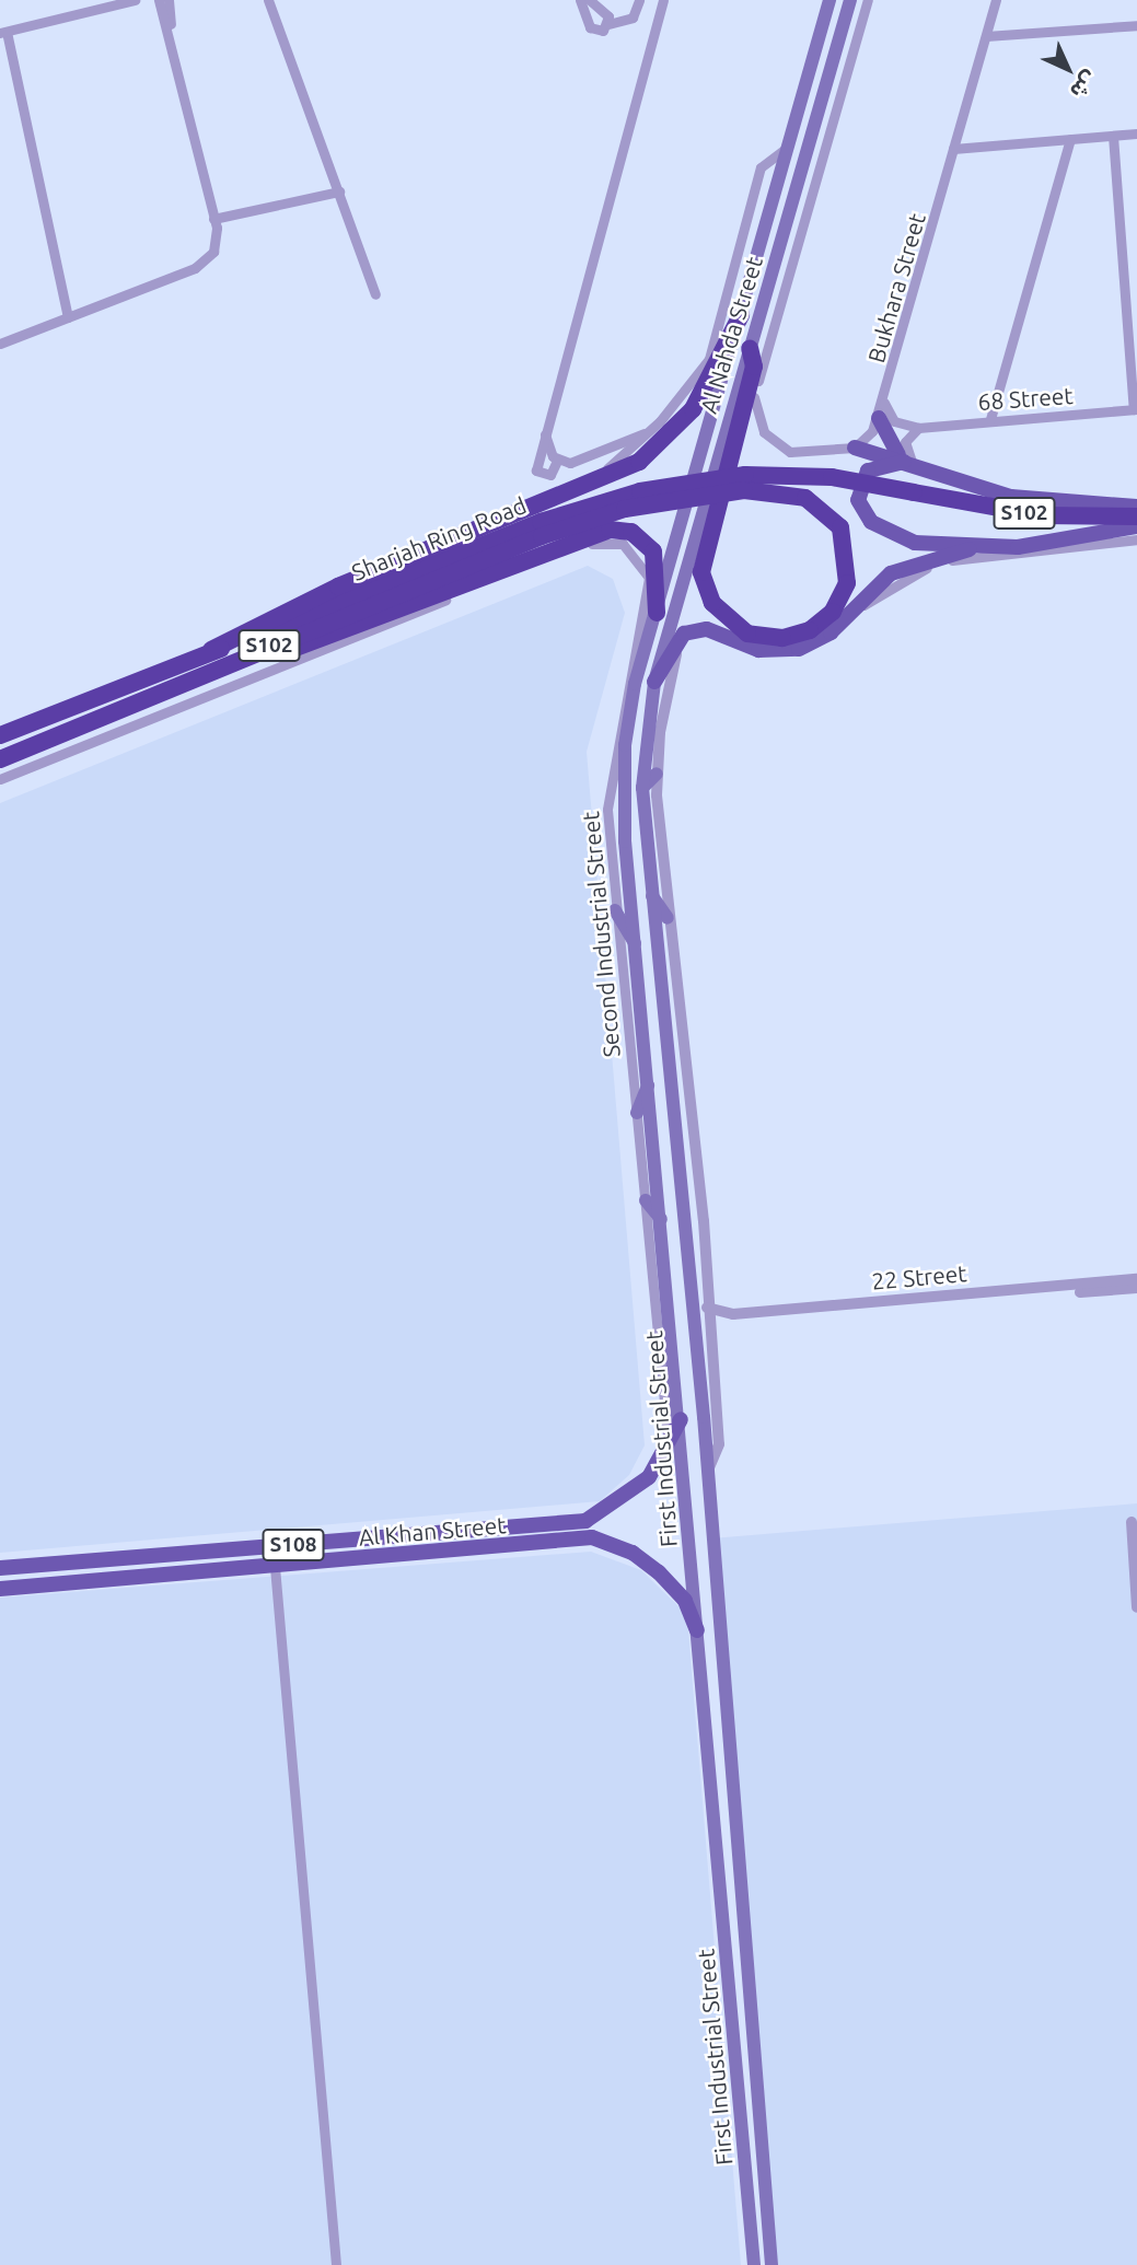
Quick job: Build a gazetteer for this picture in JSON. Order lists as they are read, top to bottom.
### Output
{
  "streets": {
    "highway": ["S102", "Sharjah Ring Road"],
    "main road": [
      "Al Nahda Street",
      "First Industrial Street",
      "Al Khan Street",
      "S108"
    ],
    "street": [
      "Bukhara Street",
      "68 Street",
      "Second Industrial Street",
      "22 Street"
    ]
  },
  "crossings": [
    ["Al Nahda Street", "First Industrial Street"],
    ["Second Industrial Street", "Al Khan Street"],
    ["First Industrial Street", "Al Khan Street"]
  ],
  "north": "bottom right"
}
